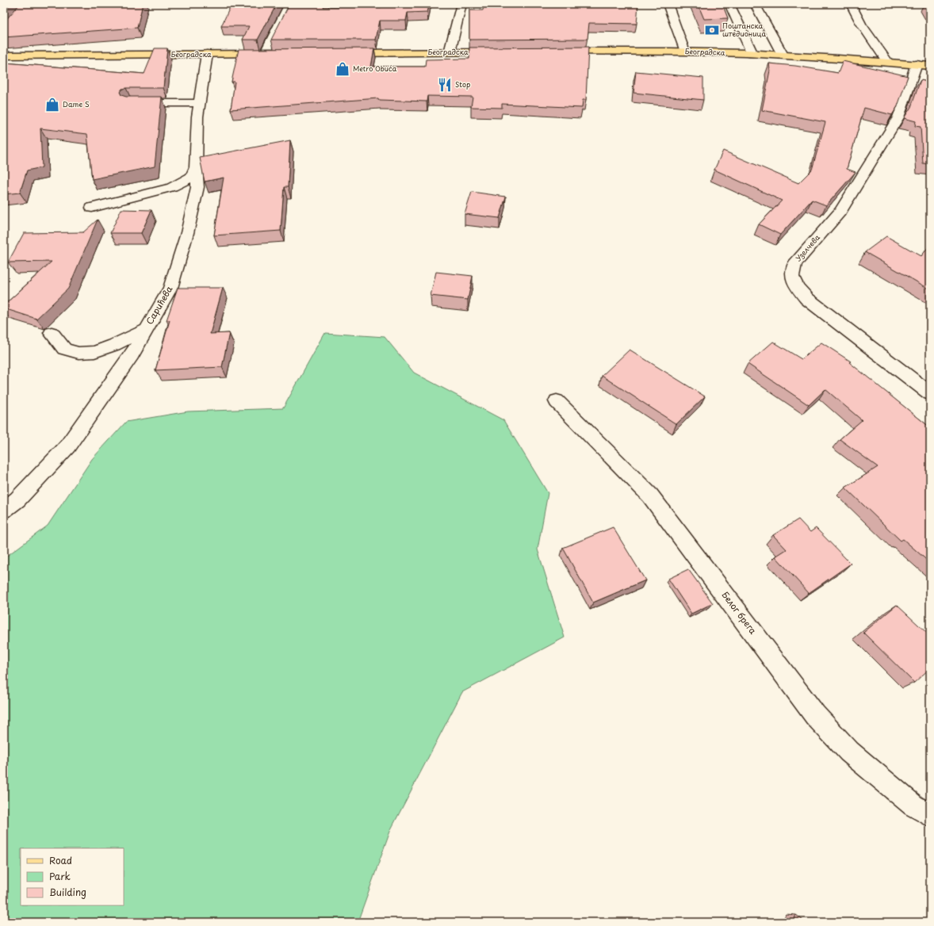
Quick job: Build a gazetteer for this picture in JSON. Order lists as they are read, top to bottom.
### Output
{
  "streets": {
    "main road": ["Београдска"],
    "street": ["Узелчева", "Сарићева", "Белог брега"]
  },
  "crossings": [
    ["Београдска", "Узелчева"],
    ["Београдска", "Сарићева"]
  ],
  "places": {
    "bank": ["Поштанска штедионица"],
    "shop": ["Metro Obuća", "Dame S"],
    "restaurant": ["Stop"]
  },
  "legend": ["Road", "Park", "Building"]
}
